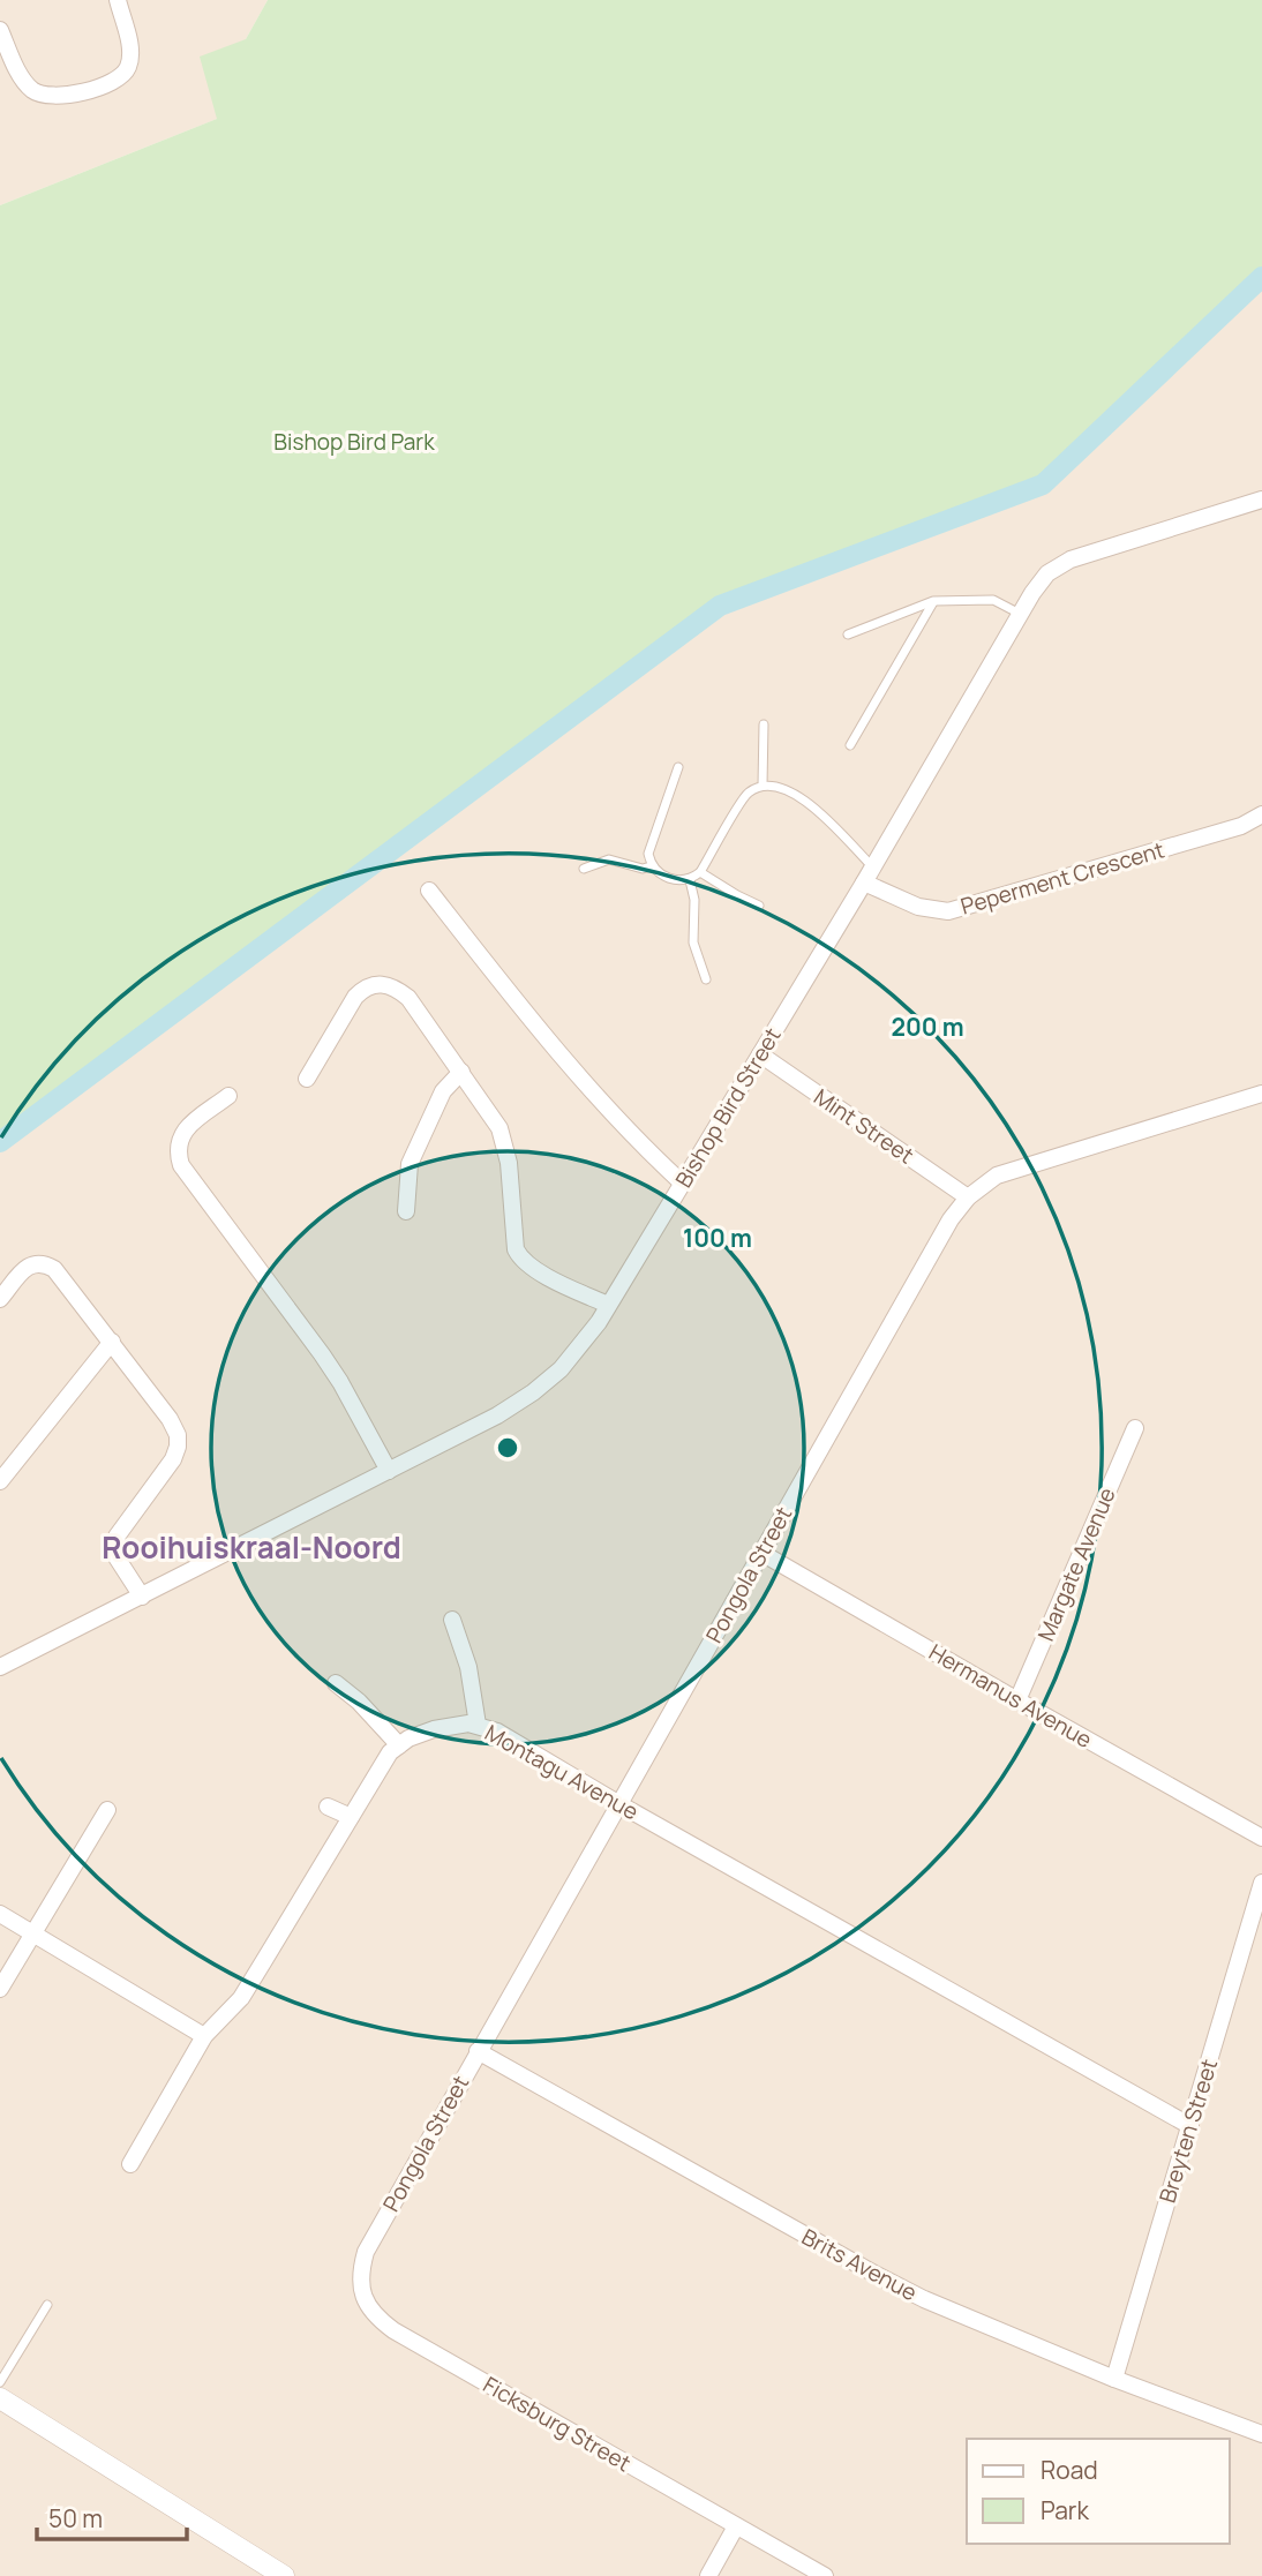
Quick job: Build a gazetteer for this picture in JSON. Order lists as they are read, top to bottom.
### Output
{
  "streets": {
    "street": [
      "Peperment Crescent",
      "Bishop Bird Street",
      "Mint Street",
      "Margate Avenue",
      "Pongola Street",
      "Hermanus Avenue",
      "Montagu Avenue",
      "Breyten Street",
      "Brits Avenue",
      "Ficksburg Street"
    ]
  },
  "crossings": [
    ["Peperment Crescent", "Bishop Bird Street"],
    ["Bishop Bird Street", "Mint Street"],
    ["Mint Street", "Pongola Street"],
    ["Margate Avenue", "Hermanus Avenue"],
    ["Pongola Street", "Hermanus Avenue"],
    ["Pongola Street", "Montagu Avenue"],
    ["Pongola Street", "Brits Avenue"],
    ["Pongola Street", "Ficksburg Street"],
    ["Montagu Avenue", "Breyten Street"],
    ["Breyten Street", "Brits Avenue"]
  ],
  "districts": ["Rooihuiskraal-Noord"],
  "parks": ["Bishop Bird Park"],
  "legend": ["Road", "Park"],
  "scale_bar": "50 m",
  "rings": ["200 m", "100 m"]
}
